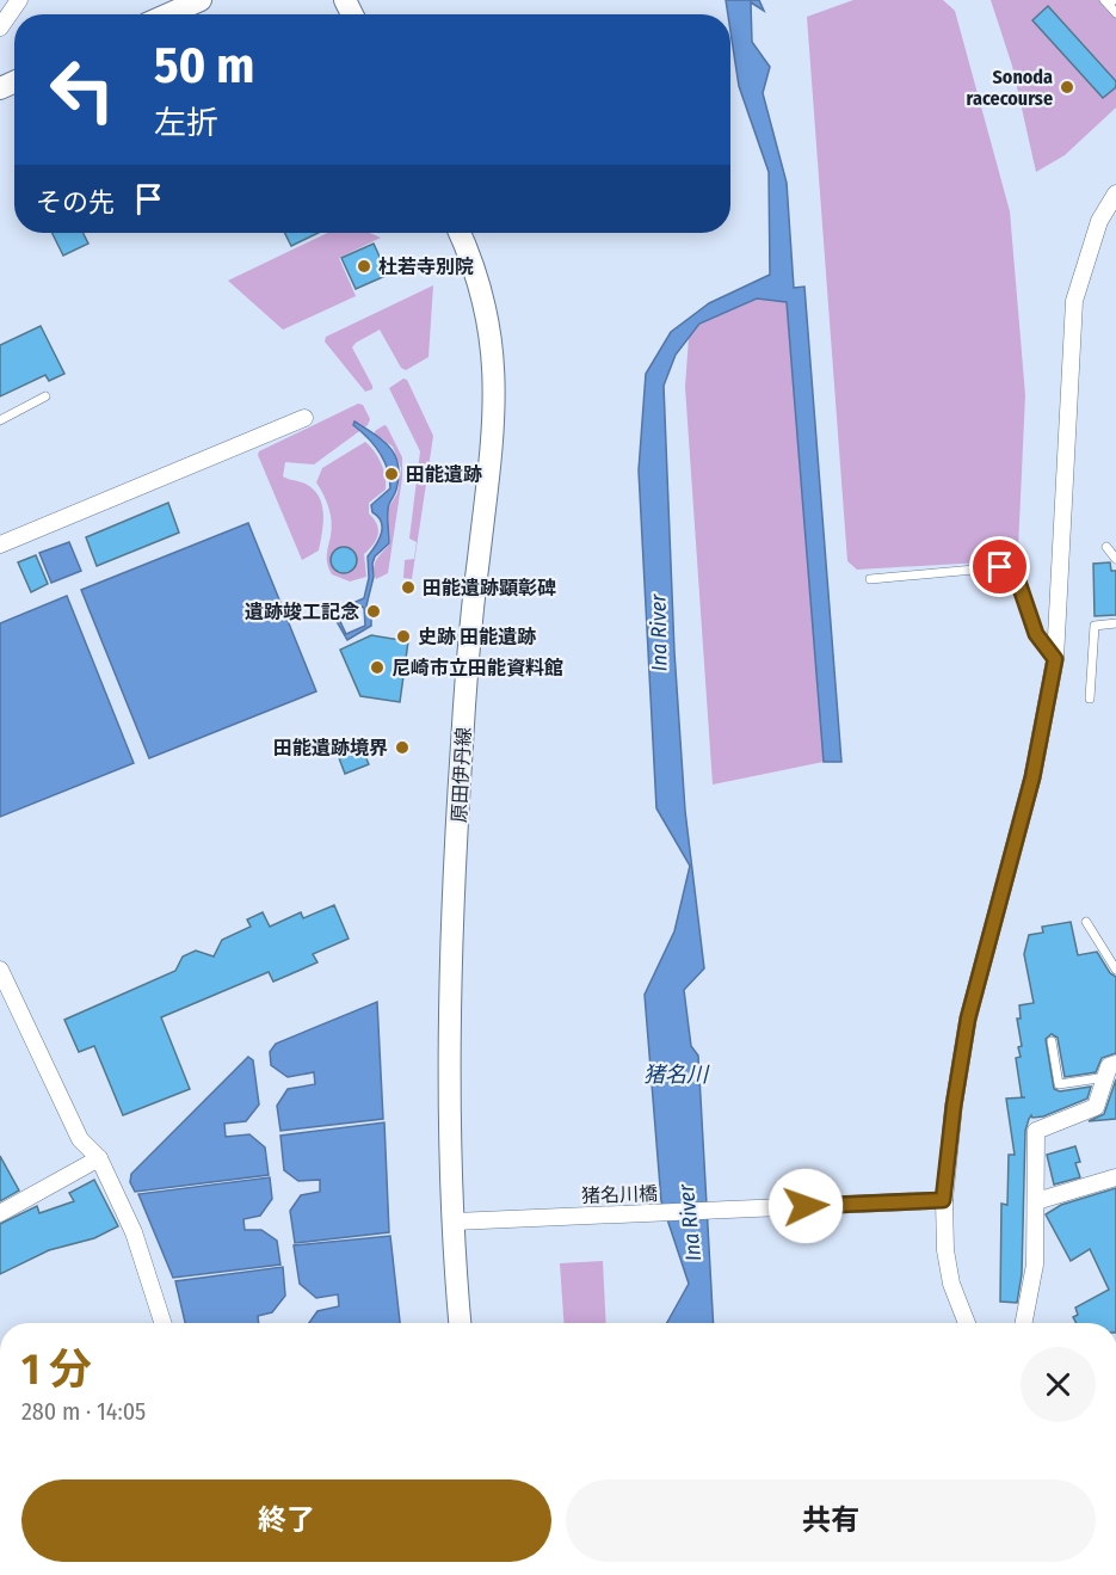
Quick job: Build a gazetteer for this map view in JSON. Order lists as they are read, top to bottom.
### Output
{
  "streets": {
    "street": ["原田伊丹線", "猪名川橋"]
  },
  "crossings": [
    ["原田伊丹線", "猪名川橋"]
  ],
  "water": ["Ina River", "猪名川"],
  "places": [
    "Sonoda racecourse",
    "杜若寺別院",
    "田能遺跡",
    "田能遺跡顕彰碑",
    "遺跡竣工記念",
    "史跡 田能遺跡",
    "尼崎市立田能資料館",
    "田能遺跡境界"
  ],
  "page": {
    "turn": ["50 m", "左折"],
    "then": "その先",
    "heading": ["1 分", "280 m · 14:05"],
    "buttons": ["終了", "共有"]
  }
}
